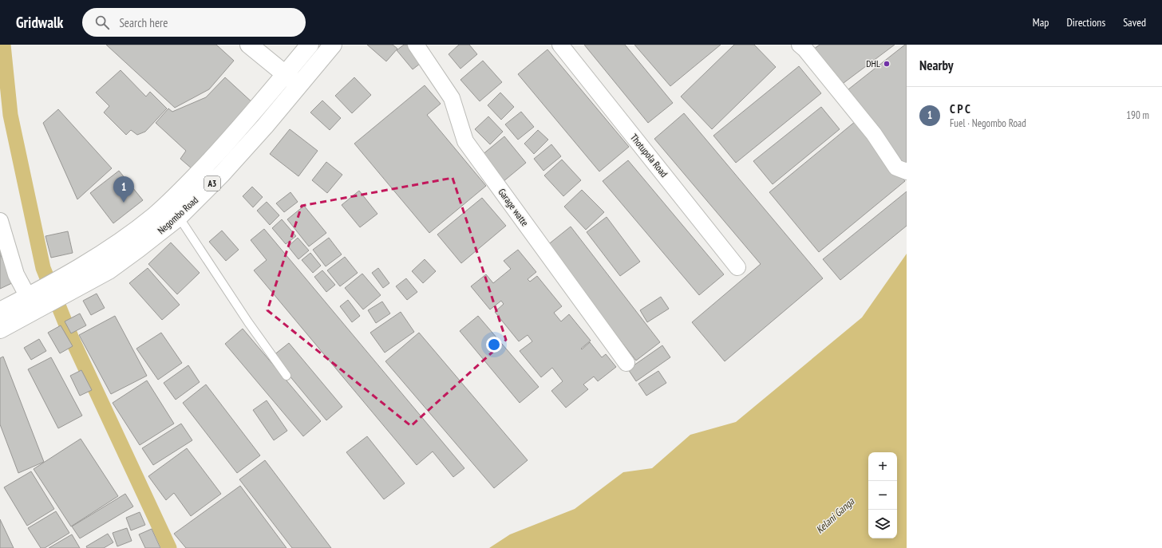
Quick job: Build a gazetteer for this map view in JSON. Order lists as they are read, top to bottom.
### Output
{
  "streets": {
    "main road": ["A3", "Negombo Road"],
    "street": ["Thotupola Road", "Garage watte"]
  },
  "water": ["Kelani Ganga"],
  "places": ["DHL"],
  "page": {
    "header": "Gridwalk",
    "search": "Search here",
    "nav": ["Map", "Directions", "Saved"],
    "heading": "Nearby",
    "list": [
      {
        "mark": "1",
        "name": "C P C",
        "note": "Fuel · Negombo Road",
        "value": "190 m"
      }
    ],
    "pins": "1",
    "map_buttons": ["+", "−"]
  }
}
